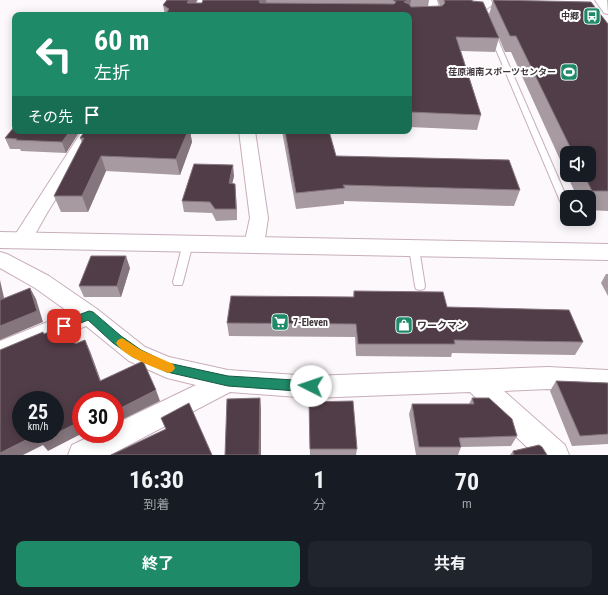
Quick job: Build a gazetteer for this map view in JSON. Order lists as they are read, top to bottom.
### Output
{
  "places": {
    "bus stop": ["中郷"],
    "sports": ["荏原湘南スポーツセンター"],
    "supermarket": ["7-Eleven"],
    "shop": ["ワークマン"]
  },
  "page": {
    "turn": ["60 m", "左折"],
    "then": "その先",
    "speed": "25 km/h",
    "limit": "30",
    "eta": [
      "16:30",
      "到着",
      "1",
      "分",
      "70",
      "m"
    ],
    "buttons": ["終了", "共有"]
  }
}
